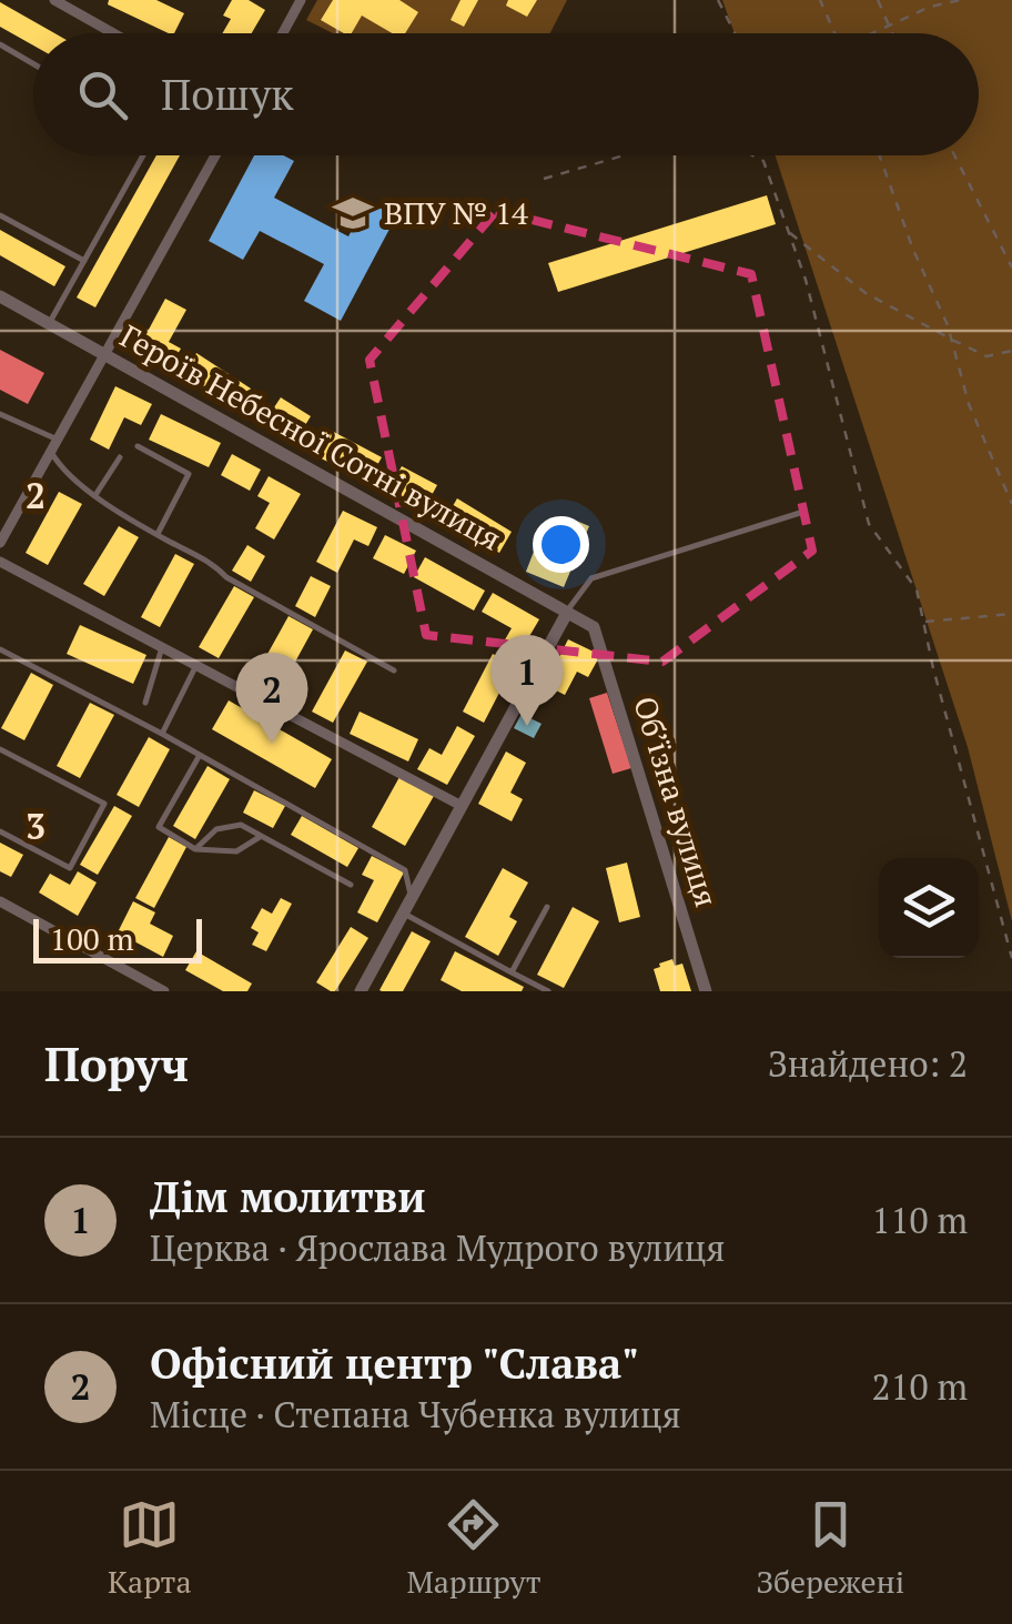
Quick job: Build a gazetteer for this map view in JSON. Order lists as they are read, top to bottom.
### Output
{
  "streets": {
    "street": ["Героїв Небесної Сотні вулиця", "Об’їзна вулиця"]
  },
  "crossings": [
    ["Героїв Небесної Сотні вулиця", "Об’їзна вулиця"]
  ],
  "places": {
    "school or university": ["ВПУ № 14"]
  },
  "scale_bar": "100 m",
  "page": {
    "search": "Пошук",
    "pins": ["1", "2"],
    "scale": "100 m",
    "heading": ["Поруч", "Знайдено: 2"],
    "list": [
      {
        "mark": "1",
        "name": "Дім молитви",
        "note": "Церква · Ярослава Мудрого вулиця",
        "value": "110 m"
      },
      {
        "mark": "2",
        "name": "Офісний центр \"Слава\"",
        "note": "Місце · Степана Чубенка вулиця",
        "value": "210 m"
      }
    ],
    "nav": ["Карта", "Маршрут", "Збережені"]
  },
  "grid": {
    "rows": ["2", "3"]
  }
}
